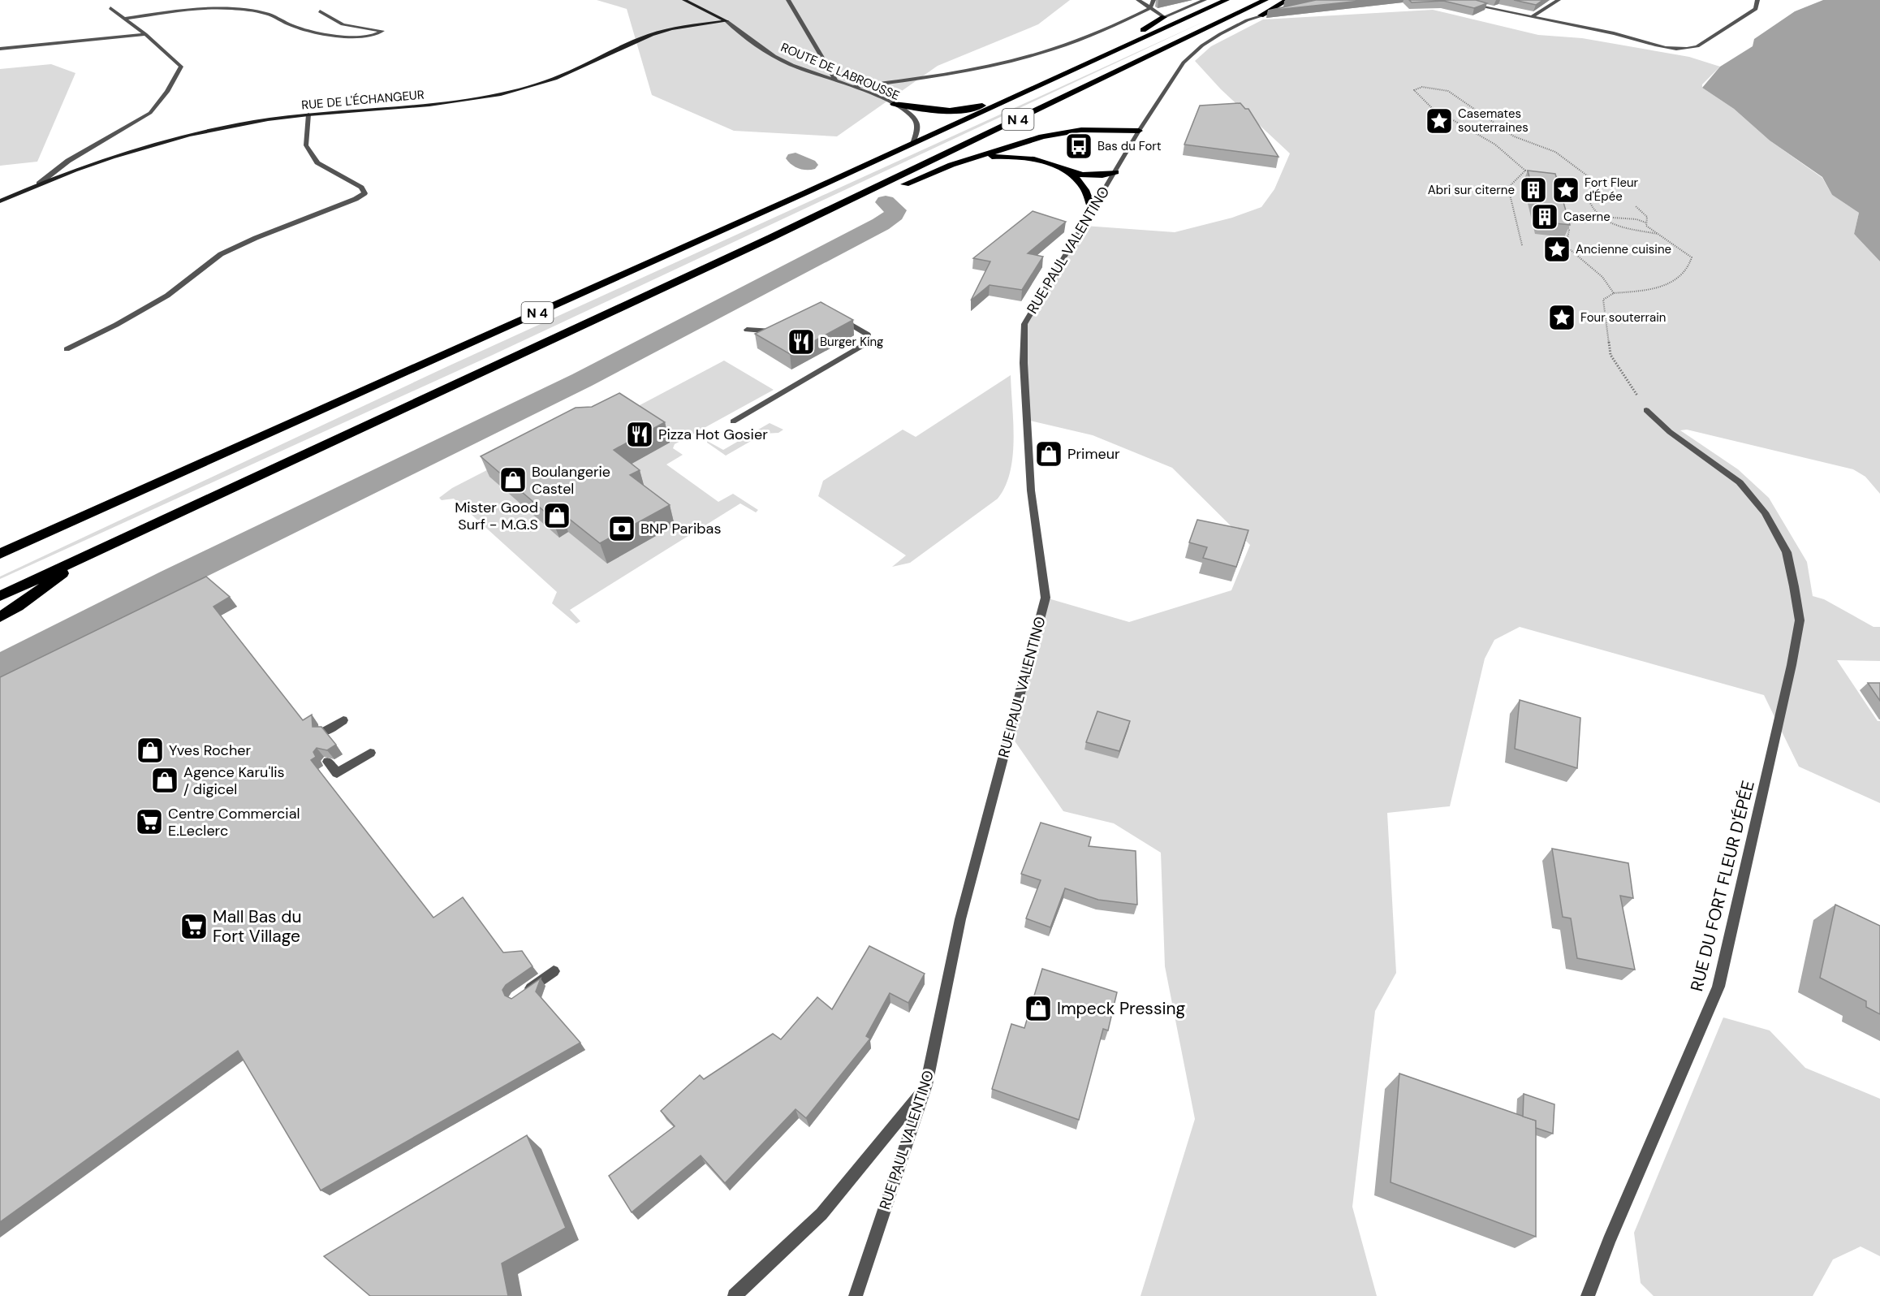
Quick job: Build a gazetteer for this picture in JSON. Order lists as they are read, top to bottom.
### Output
{
  "streets": {
    "highway": ["N 4"],
    "street": [
      "ROUTE DE LABROUSSE",
      "RUE DE L'ÉCHANGEUR",
      "RUE PAUL VALENTINO",
      "RUE DU FORT FLEUR D'ÉPÉE"
    ]
  },
  "crossings": [
    ["ROUTE DE LABROUSSE", "RUE DE L'ÉCHANGEUR"],
    ["ROUTE DE LABROUSSE", "N 4"]
  ],
  "places": {
    "place": [
      "Casemates souterraines",
      "Fort Fleur d'Épée",
      "Ancienne cuisine",
      "Four souterrain"
    ],
    "bus stop": ["Bas du Fort"],
    "building": ["Abri sur citerne", "Caserne"],
    "restaurant": ["Burger King", "Pizza Hot Gosier"],
    "shop": [
      "Primeur",
      "Boulangerie Castel",
      "Mister Good Surf - M.G.S",
      "Yves Rocher",
      "Agence Karu'lis / digicel",
      "Impeck Pressing"
    ],
    "bank": ["BNP Paribas"],
    "supermarket": ["Centre Commercial E.Leclerc", "Mall Bas du Fort Village"]
  }
}
